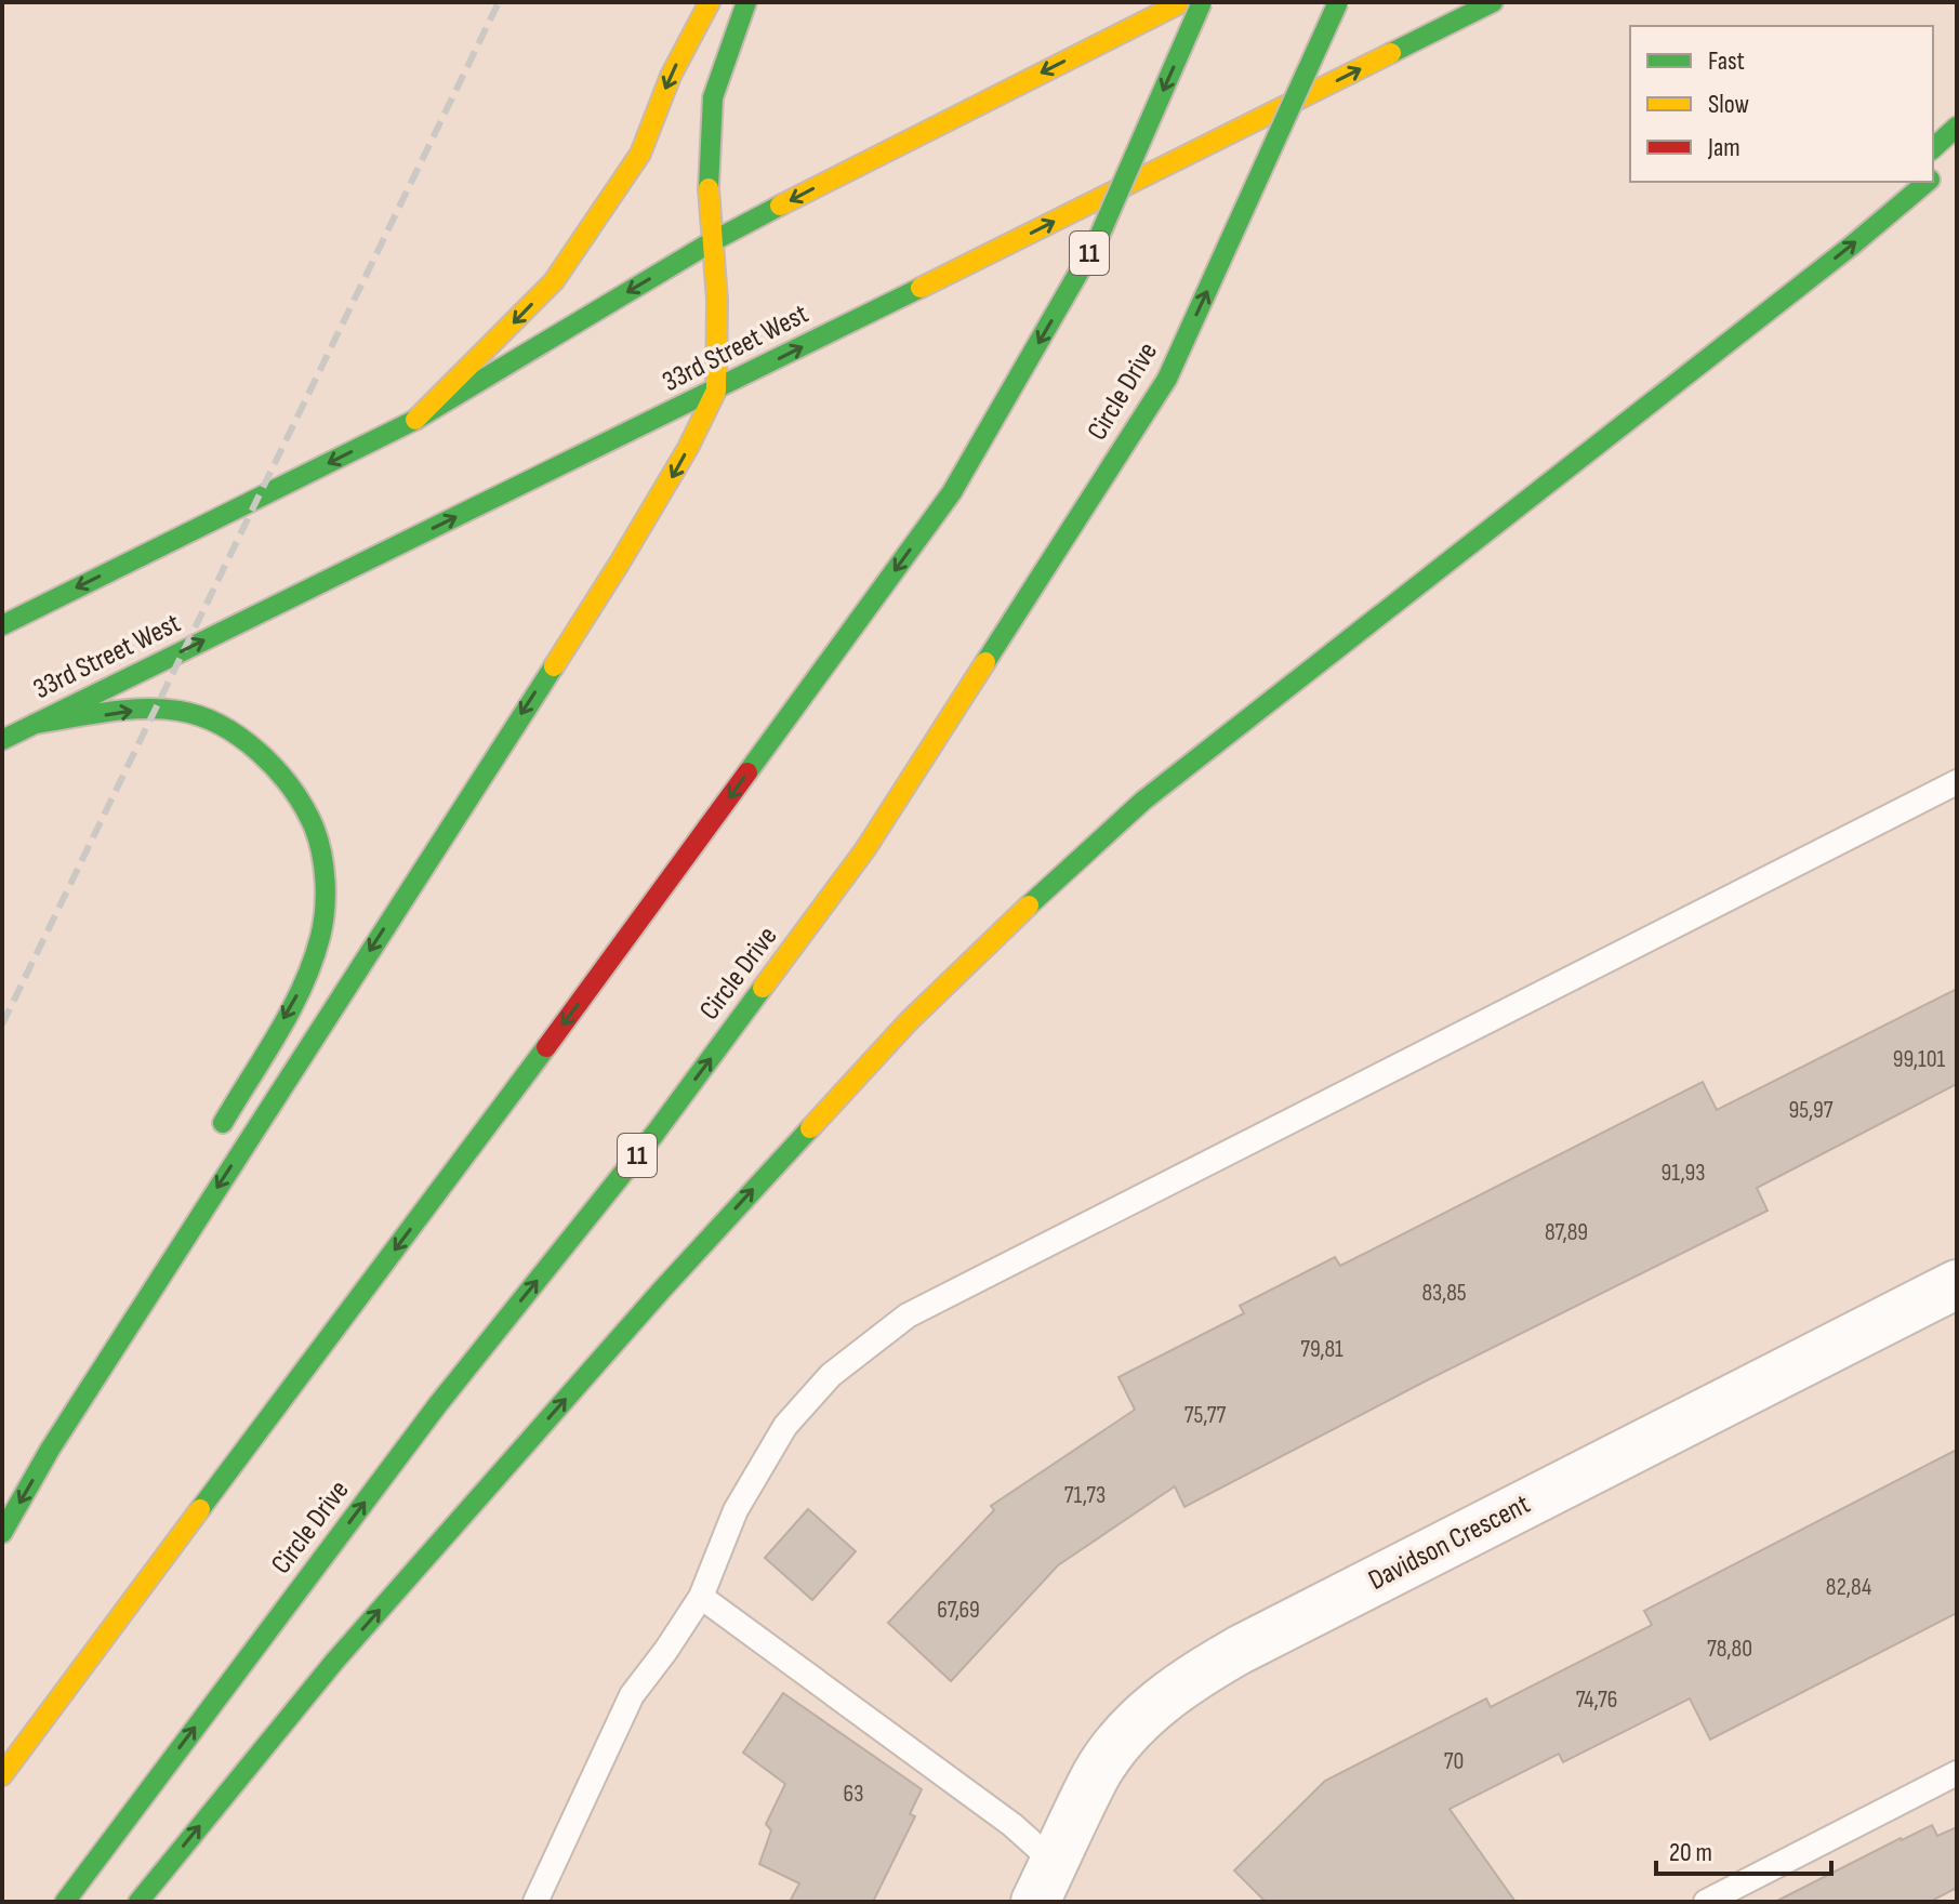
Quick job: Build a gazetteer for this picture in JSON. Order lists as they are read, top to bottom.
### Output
{
  "streets": {
    "main road": ["11", "33rd Street West", "Circle Drive"],
    "street": ["Davidson Crescent"]
  },
  "house_numbers": [
    "99,101",
    "95,97",
    "91,93",
    "87,89",
    "83,85",
    "79,81",
    "75,77",
    "71,73",
    "82,84",
    "67,69",
    "78,80",
    "74,76",
    "70",
    "63"
  ],
  "legend": ["Fast", "Slow", "Jam"],
  "scale_bar": "20 m"
}
